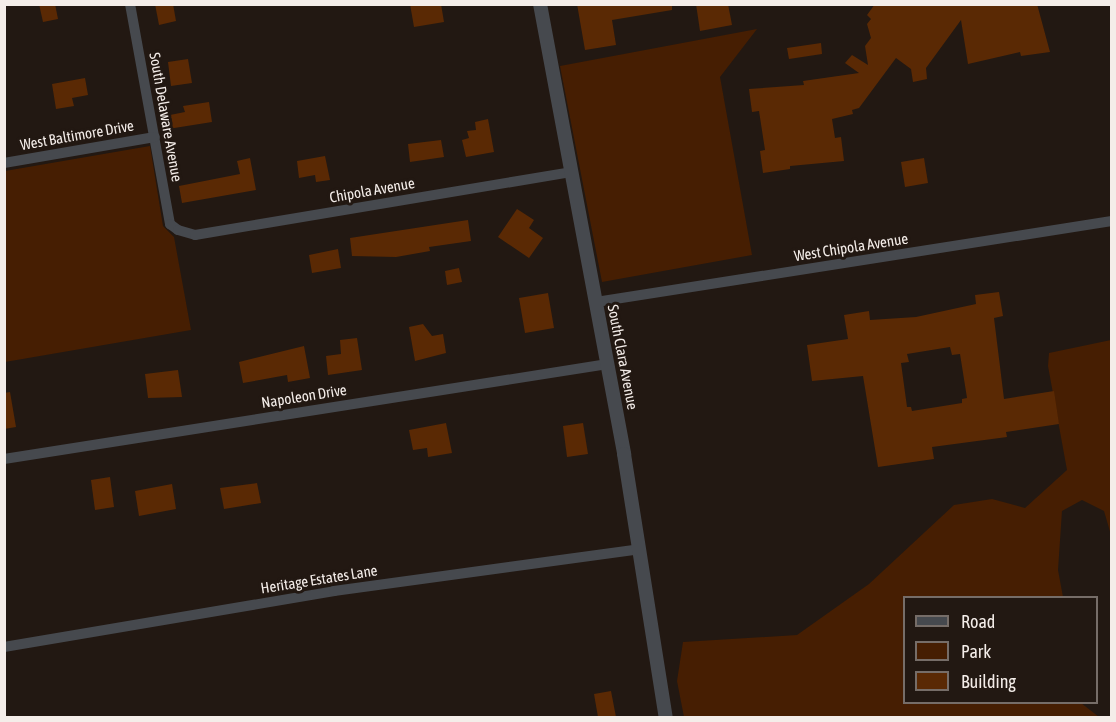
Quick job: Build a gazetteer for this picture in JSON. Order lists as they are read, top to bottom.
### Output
{
  "streets": {
    "street": [
      "South Delaware Avenue",
      "West Baltimore Drive",
      "Chipola Avenue",
      "West Chipola Avenue",
      "South Clara Avenue",
      "Napoleon Drive",
      "Heritage Estates Lane"
    ]
  },
  "crossings": [
    ["South Delaware Avenue", "West Baltimore Drive"],
    ["South Delaware Avenue", "Chipola Avenue"],
    ["Chipola Avenue", "South Clara Avenue"],
    ["West Chipola Avenue", "South Clara Avenue"],
    ["South Clara Avenue", "Napoleon Drive"],
    ["South Clara Avenue", "Heritage Estates Lane"]
  ],
  "legend": ["Road", "Park", "Building"]
}
